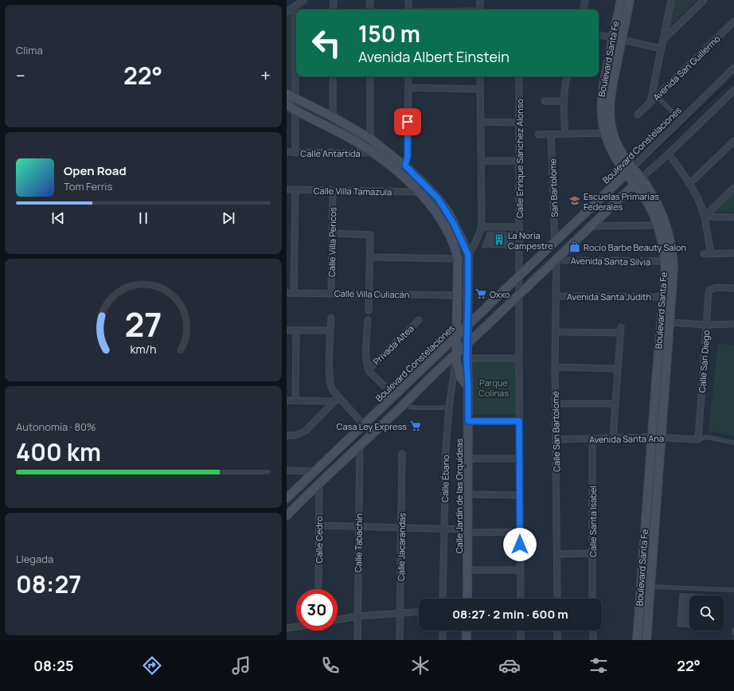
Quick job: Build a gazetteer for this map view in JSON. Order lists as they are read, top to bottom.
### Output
{
  "streets": {
    "street": [
      "Boulevard Santa Fe",
      "Avenida San Guillermo",
      "Boulevard Constelaciones",
      "Calle Antártida",
      "Calle Enrique Sánchez Alonso",
      "San Bartolome",
      "Calle Villa Tamazula",
      "Calle Villa Pericos",
      "Avenida Santa Silvia",
      "Calle Villa Culiacán",
      "Avenida Santa Judith",
      "Privada Altea",
      "Calle San Diego",
      "Calle San Bartolomé",
      "Avenida Santa Ana",
      "Calle Ébano",
      "Calle Jardín de las Orquídeas",
      "Calle Santa Isabel",
      "Calle Cedro",
      "Calle Tabachín",
      "Calle Jacarandas"
    ]
  },
  "crossings": [
    ["Boulevard Santa Fe", "Boulevard Constelaciones"],
    ["Boulevard Santa Fe", "Avenida Santa Silvia"],
    ["Boulevard Santa Fe", "Avenida Santa Judith"],
    ["Boulevard Santa Fe", "Avenida Santa Ana"],
    ["Boulevard Constelaciones", "Calle Enrique Sánchez Alonso"],
    ["Boulevard Constelaciones", "San Bartolome"],
    ["Boulevard Constelaciones", "Avenida Santa Silvia"],
    ["Boulevard Constelaciones", "Calle San Bartolomé"],
    ["Boulevard Constelaciones", "Calle Ébano"],
    ["Boulevard Constelaciones", "Calle Jardín de las Orquídeas"],
    ["Boulevard Constelaciones", "Calle Cedro"],
    ["Boulevard Constelaciones", "Calle Tabachín"],
    ["Calle Villa Tamazula", "Calle Villa Pericos"],
    ["Calle Villa Pericos", "Calle Villa Culiacán"],
    ["Avenida Santa Silvia", "Calle San Bartolomé"],
    ["Avenida Santa Judith", "Calle San Bartolomé"],
    ["Calle San Diego", "Avenida Santa Ana"],
    ["Calle San Bartolomé", "Avenida Santa Ana"],
    ["Avenida Santa Ana", "Calle Santa Isabel"]
  ],
  "parks": ["Parque Colinas"],
  "places": {
    "school or university": ["Escuelas Primarias Federales"],
    "building": ["La Noria Campestre"],
    "shop": ["Rocío Barbe Beauty Salon"],
    "supermarket": ["Oxxo", "Casa Ley Express"]
  },
  "page": {
    "tile": [
      "Clima",
      ["Autonomía · 80%", "400 km"],
      ["Llegada", "08:27"]
    ],
    "turn": ["150 m", "Avenida Albert Einstein"],
    "heat": ["−", "22°", "+"],
    "song": ["Open Road", "Tom Ferris"],
    "limit": "30",
    "trip": "08:27 · 2 min · 600 m",
    "tabs": ["08:25", "22°"],
    "gauge": ["27", "km/h"]
  }
}
